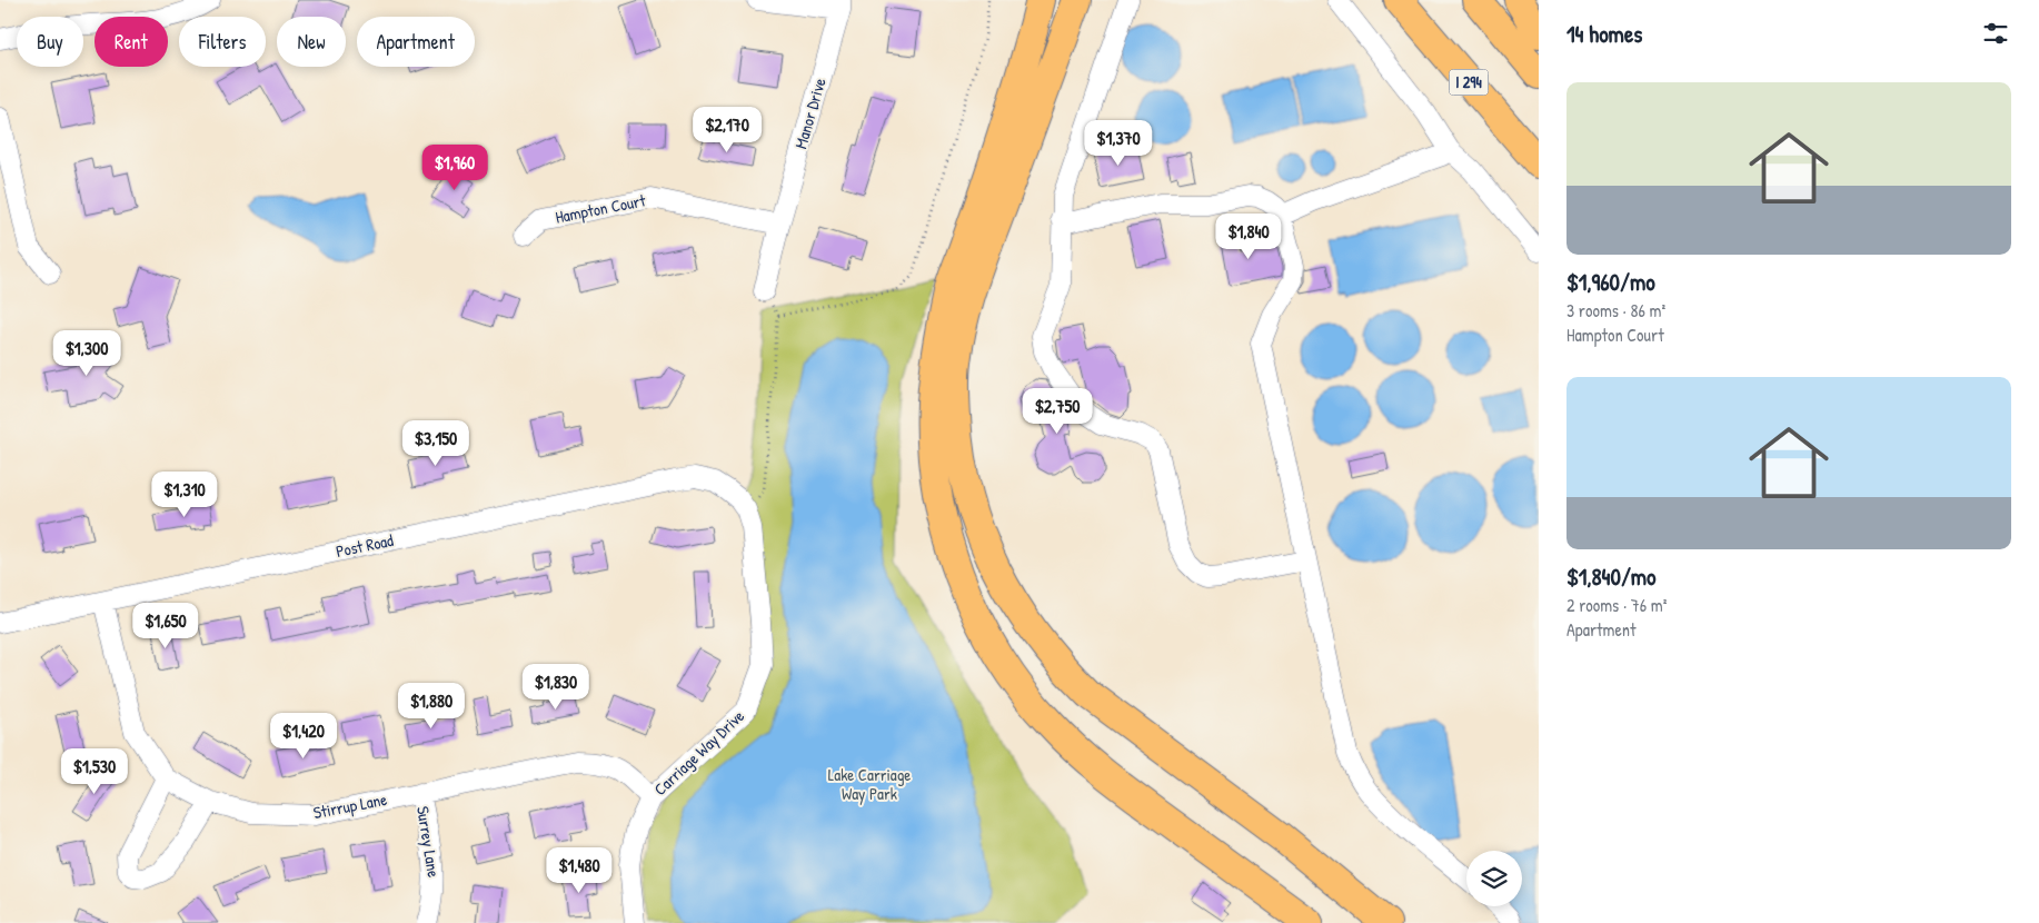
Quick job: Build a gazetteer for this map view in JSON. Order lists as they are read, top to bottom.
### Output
{
  "streets": {
    "highway": ["I 294"],
    "street": [
      "Manor Drive",
      "Hampton Court",
      "Post Road",
      "Carriage Way Drive",
      "Stirrup Lane",
      "Surrey Lane"
    ]
  },
  "crossings": [
    ["Manor Drive", "Hampton Court"],
    ["Post Road", "Carriage Way Drive"],
    ["Carriage Way Drive", "Stirrup Lane"],
    ["Stirrup Lane", "Surrey Lane"]
  ],
  "parks": ["Lake Carriage Way Park"],
  "page": {
    "heading": "14 homes",
    "chip": [
      "Buy",
      "Rent",
      "Filters",
      "New",
      "Apartment"
    ],
    "list": [
      {
        "name": "$1,960/mo",
        "note": "3 rooms · 86 m² · Hampton Court"
      },
      {
        "name": "$1,840/mo",
        "note": "2 rooms · 76 m² · Apartment"
      }
    ],
    "price": [
      "$2,170",
      "$1,370",
      "$1,960",
      "$1,840",
      "$1,300",
      "$2,750",
      "$3,150",
      "$1,310",
      "$1,650",
      "$1,830",
      "$1,880",
      "$1,420",
      "$1,530",
      "$1,480"
    ]
  }
}
